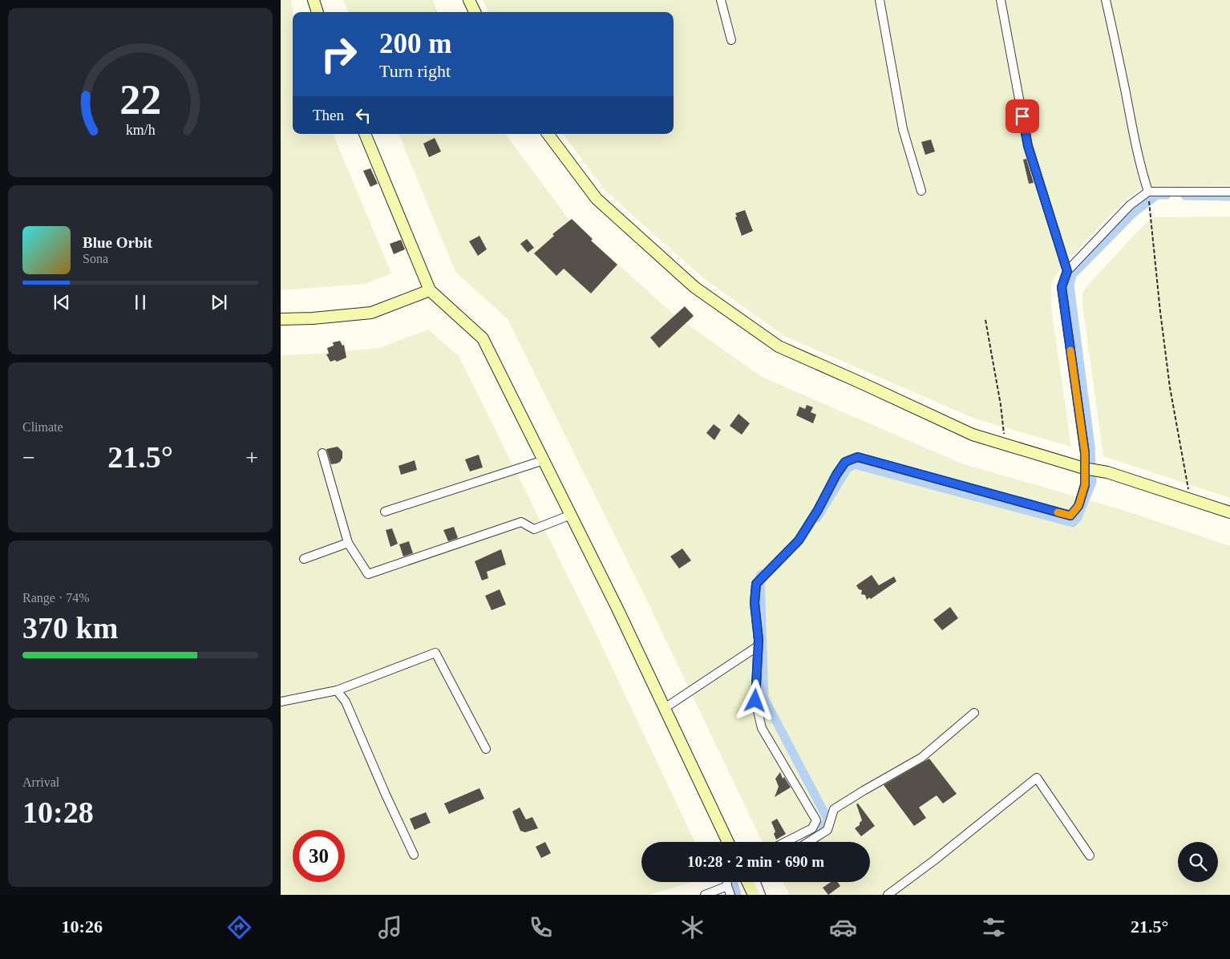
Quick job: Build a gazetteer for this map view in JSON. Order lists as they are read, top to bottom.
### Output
{
  "page": {
    "turn": ["200 m", "Turn right"],
    "then": "Then",
    "song": ["Blue Orbit", "Sona"],
    "tile": [
      "Climate",
      ["Range · 74%", "370 km"],
      ["Arrival", "10:28"]
    ],
    "heat": ["−", "21.5°", "+"],
    "limit": "30",
    "trip": "10:28 · 2 min · 690 m",
    "tabs": ["10:26", "21.5°"],
    "gauge": ["22", "km/h"]
  }
}
